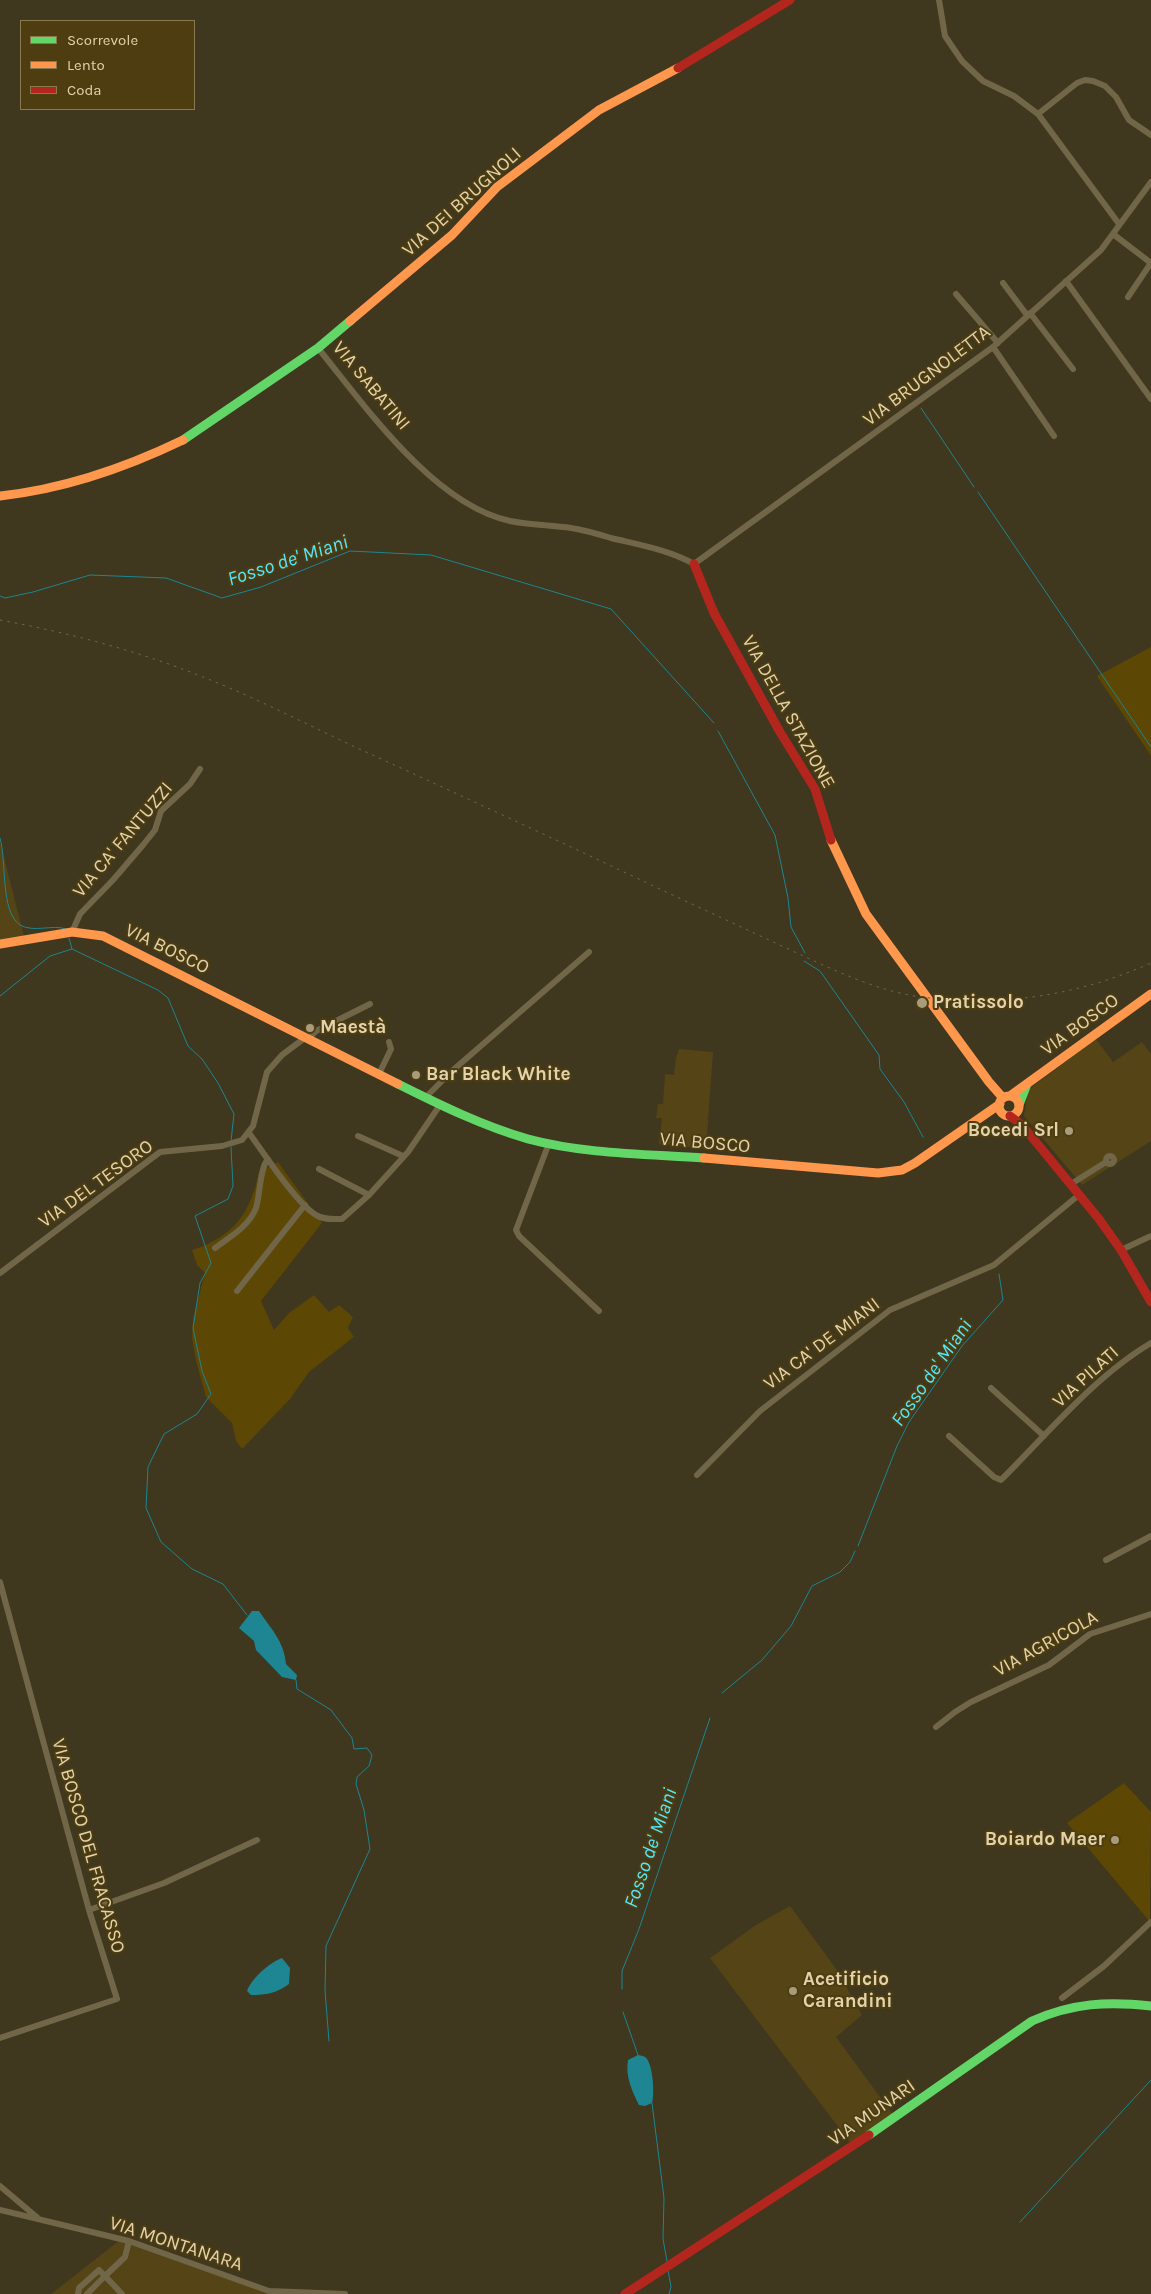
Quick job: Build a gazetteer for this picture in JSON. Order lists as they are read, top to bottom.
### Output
{
  "streets": {
    "main road": [
      "VIA DEI BRUGNOLI",
      "VIA SABATINI",
      "VIA DELLA STAZIONE",
      "VIA BOSCO",
      "VIA MUNARI"
    ],
    "street": [
      "VIA BRUGNOLETTA",
      "VIA CA' FANTUZZI",
      "VIA DEL TESORO",
      "VIA CA' DE MIANI",
      "VIA PILATI",
      "VIA AGRICOLA",
      "VIA BOSCO DEL FRACASSO",
      "VIA MONTANARA"
    ]
  },
  "crossings": [
    ["VIA DEI BRUGNOLI", "VIA SABATINI"],
    ["VIA BRUGNOLETTA", "VIA SABATINI"],
    ["VIA BRUGNOLETTA", "VIA DELLA STAZIONE"],
    ["VIA SABATINI", "VIA DELLA STAZIONE"],
    ["VIA DELLA STAZIONE", "VIA BOSCO"],
    ["VIA CA' FANTUZZI", "VIA BOSCO"]
  ],
  "water": ["Fosso de' Miani"],
  "places": [
    "Pratissolo",
    "Maestà",
    "Bar Black White",
    "Bocedi Srl",
    "Boiardo Maer",
    "Acetificio Carandini"
  ],
  "legend": ["Scorrevole", "Lento", "Coda"]
}
